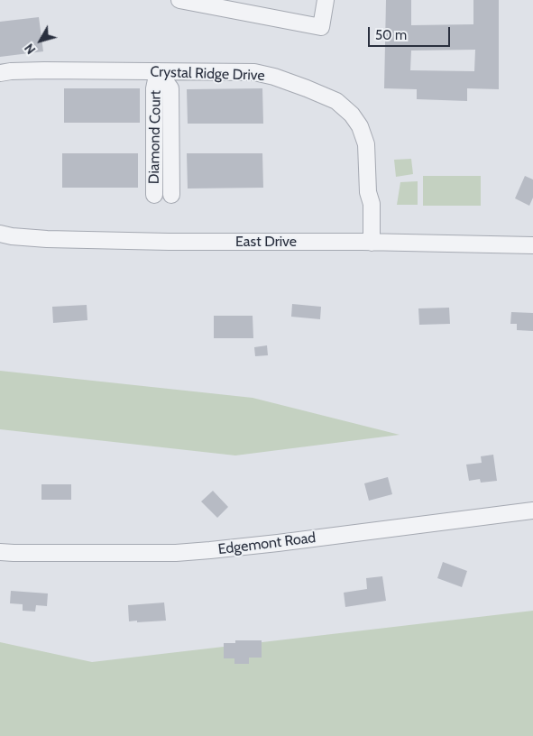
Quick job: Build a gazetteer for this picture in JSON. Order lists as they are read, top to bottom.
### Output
{
  "streets": {
    "street": [
      "Crystal Ridge Drive",
      "Diamond Court",
      "East Drive",
      "Edgemont Road"
    ]
  },
  "crossings": [
    ["Crystal Ridge Drive", "Diamond Court"],
    ["Crystal Ridge Drive", "East Drive"]
  ],
  "scale_bar": "50 m",
  "north": "bottom left"
}
